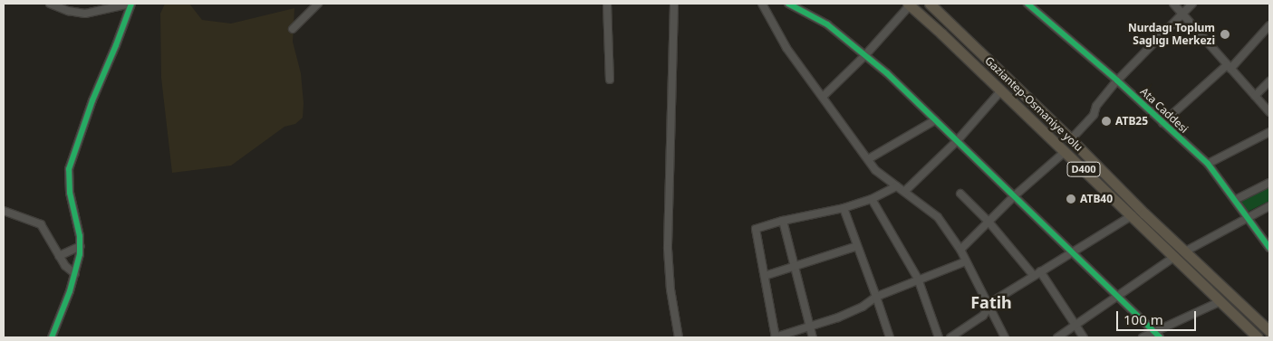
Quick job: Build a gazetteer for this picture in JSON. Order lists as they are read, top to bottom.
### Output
{
  "streets": {
    "highway": ["Gaziantep-Osmaniye yolu", "D400"],
    "street": ["Ata Caddesi"]
  },
  "districts": ["Fatih"],
  "places": ["Nurdagı Toplum Saglıgı Merkezi", "ATB25", "ATB40"],
  "scale_bar": "100 m"
}
